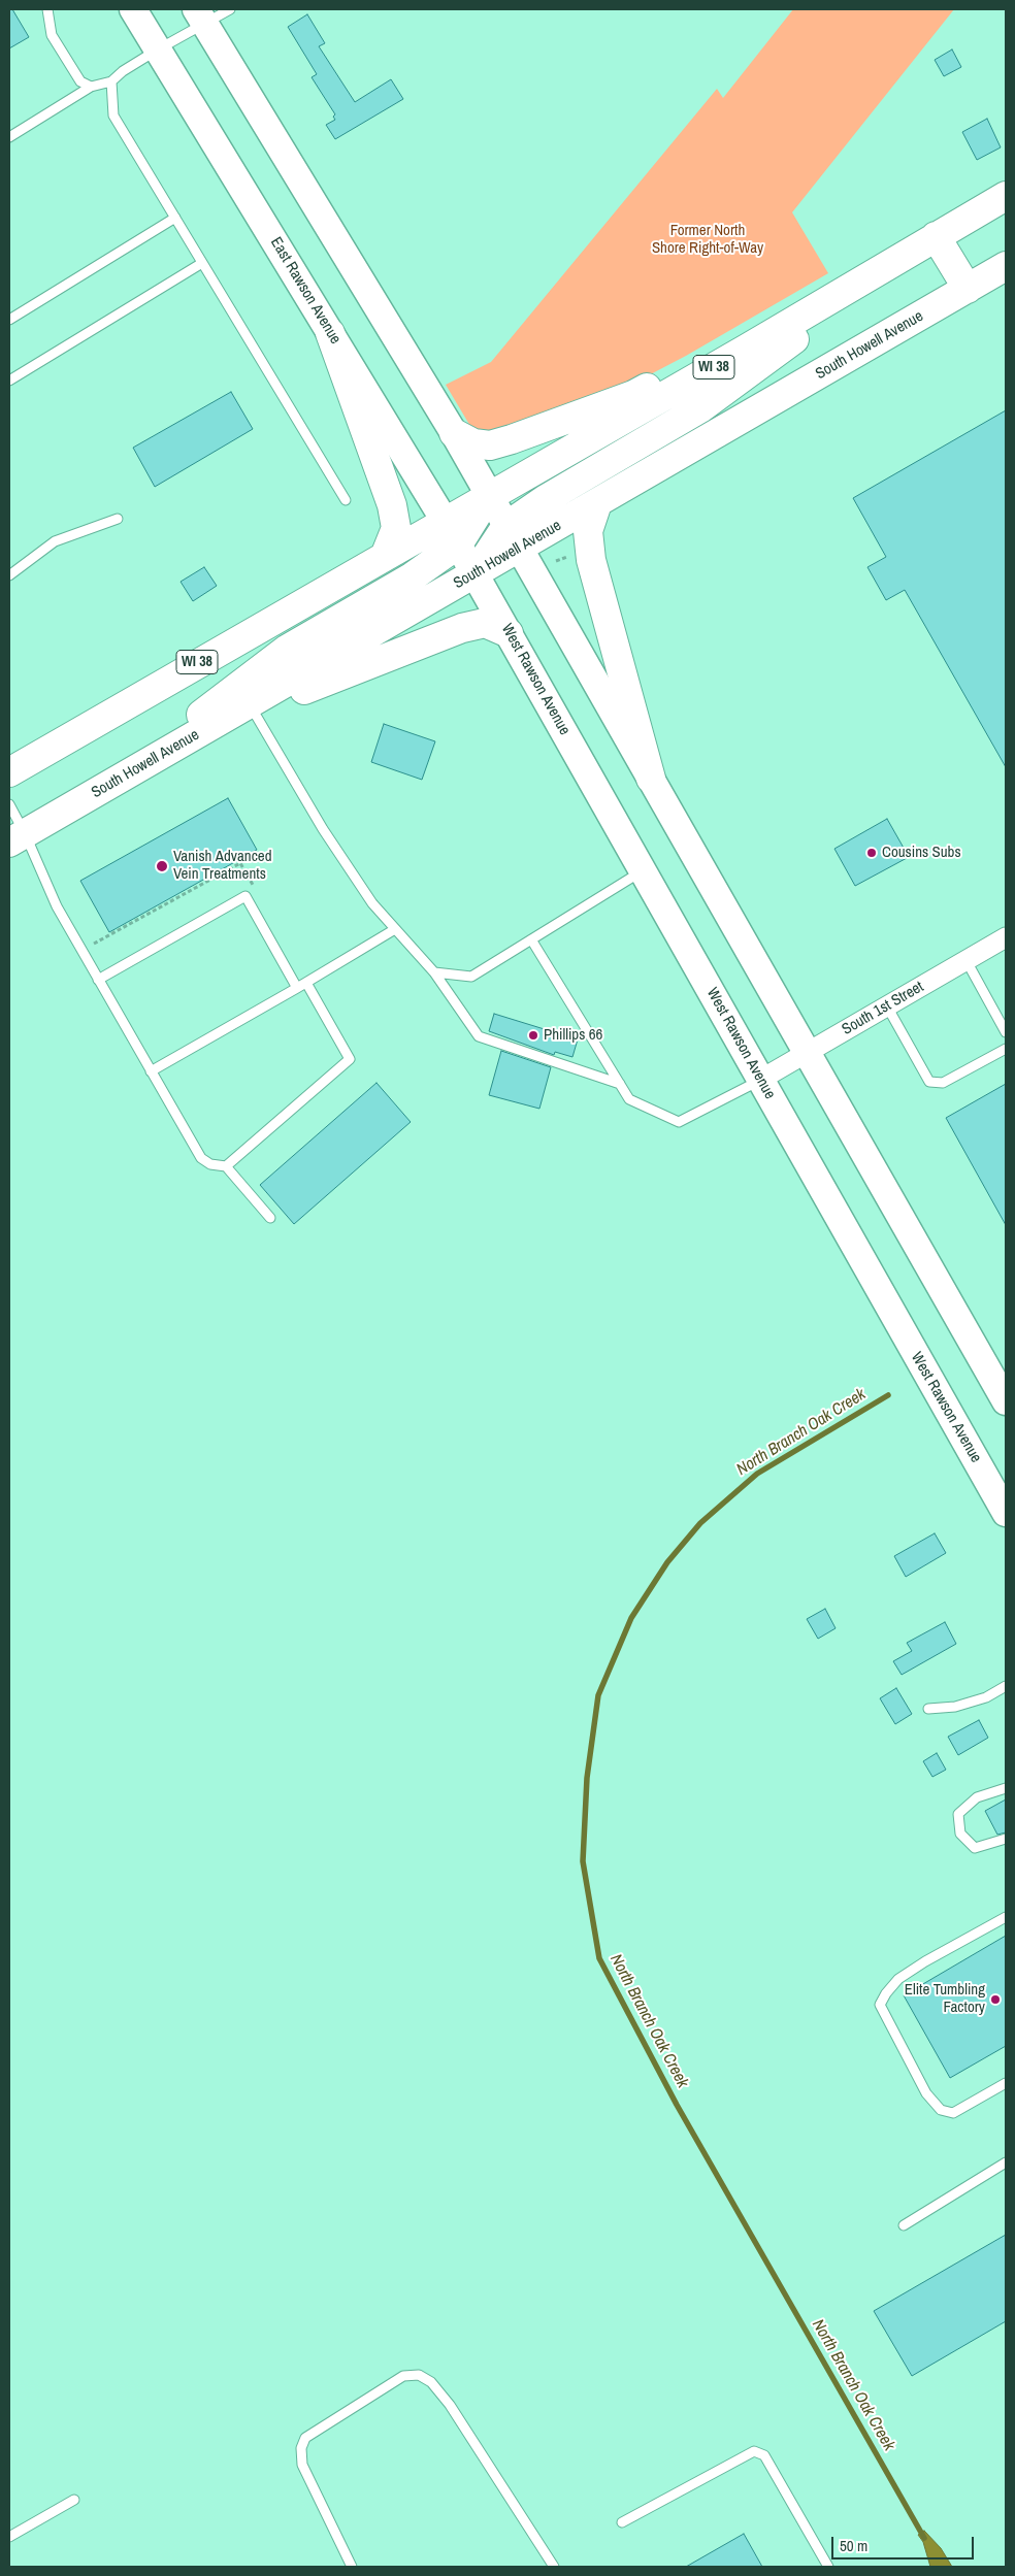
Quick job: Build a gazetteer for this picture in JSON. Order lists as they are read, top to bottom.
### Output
{
  "streets": {
    "main road": [
      "East Rawson Avenue",
      "South Howell Avenue",
      "WI 38",
      "West Rawson Avenue"
    ],
    "street": ["South 1st Street"]
  },
  "crossings": [
    ["East Rawson Avenue", "South Howell Avenue"],
    ["East Rawson Avenue", "WI 38"],
    ["East Rawson Avenue", "West Rawson Avenue"],
    ["South Howell Avenue", "West Rawson Avenue"],
    ["West Rawson Avenue", "South 1st Street"]
  ],
  "water": ["North Branch Oak Creek"],
  "parks": ["Former North Shore Right-of-Way"],
  "places": [
    "Cousins Subs",
    "Vanish Advanced Vein Treatments",
    "Phillips 66",
    "Elite Tumbling Factory"
  ],
  "scale_bar": "50 m"
}
